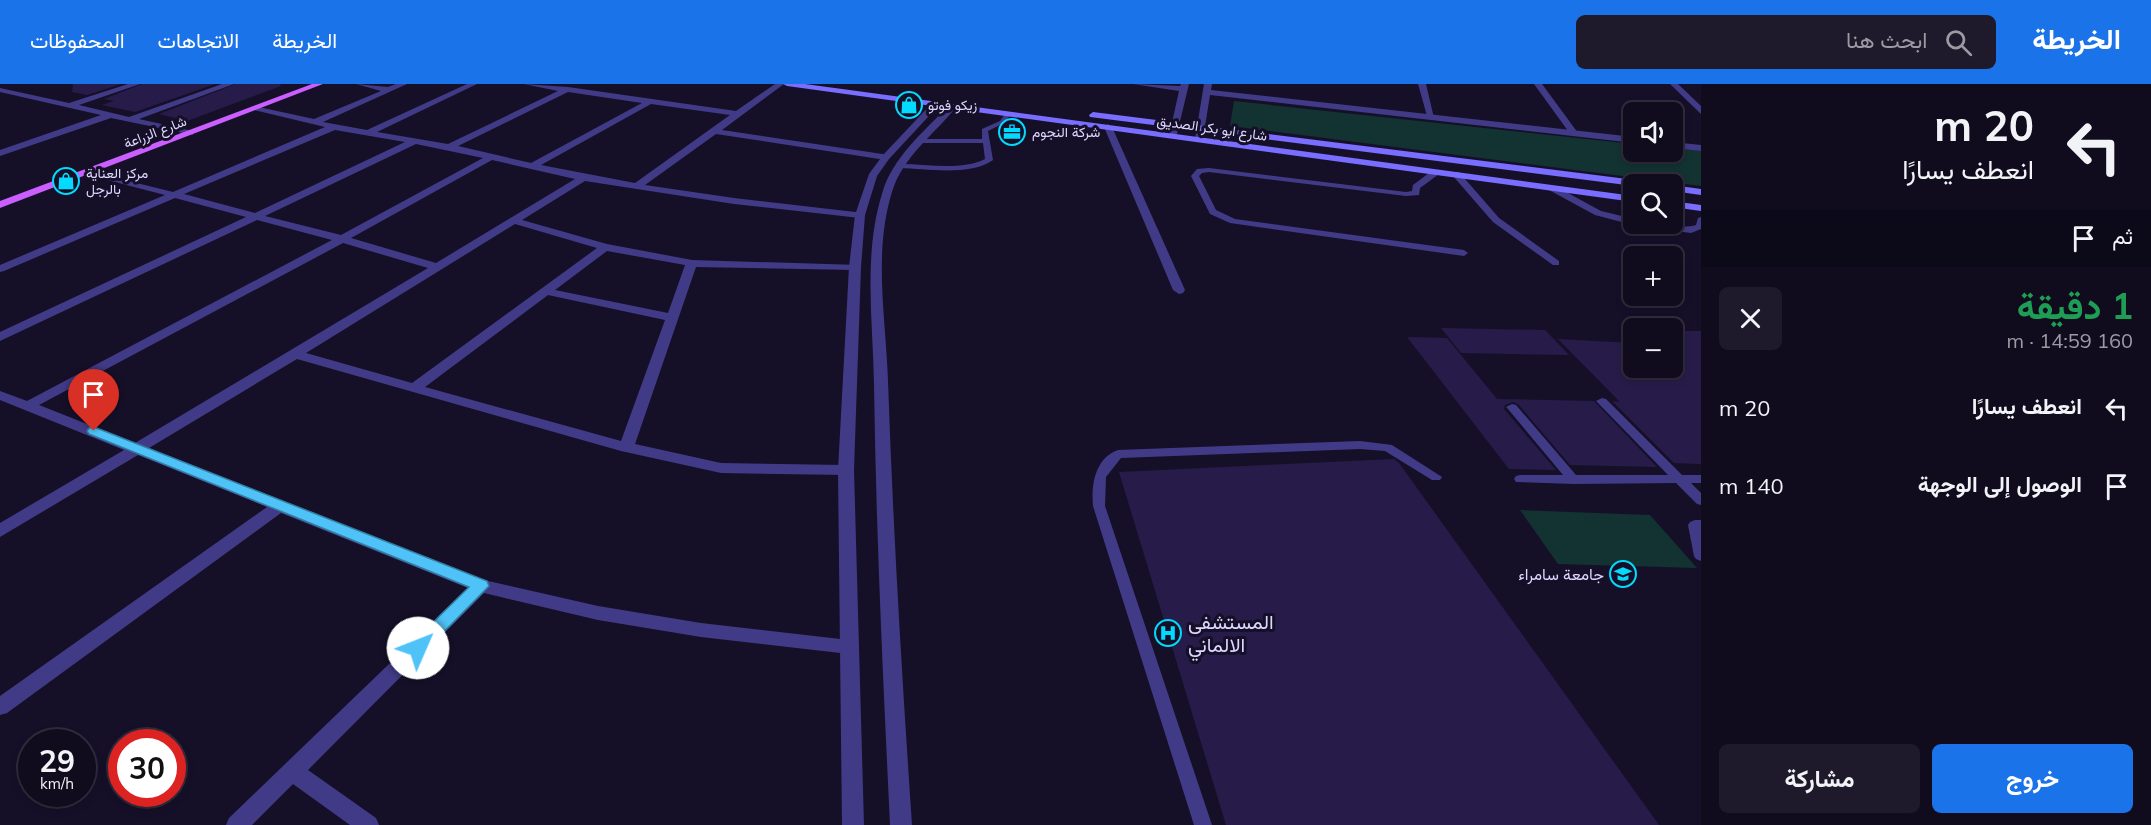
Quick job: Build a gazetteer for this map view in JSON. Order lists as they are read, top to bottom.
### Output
{
  "streets": {
    "main road": ["شارع ابو بكر الصديق", "شارع الزراعة"]
  },
  "places": {
    "shop": ["زيكو فوتو", "مركز العناية بالرجل"],
    "office": ["شركة النجوم"],
    "school or university": ["جامعة سامراء"],
    "hospital": ["المستشفى الالماني"]
  },
  "page": {
    "header": "الخريطة",
    "search": "ابحث هنا",
    "nav": ["الخريطة", "الاتجاهات", "المحفوظات"],
    "turn": ["20 m", "انعطف يسارًا"],
    "map_buttons": ["+", "−"],
    "then": "ثم",
    "heading": ["1 دقيقة", "160 m · 14:59"],
    "list": [
      {
        "name": "انعطف يسارًا",
        "value": "20 m"
      },
      {
        "name": "الوصول إلى الوجهة",
        "value": "140 m"
      }
    ],
    "speed": "29 km/h",
    "limit": "30",
    "buttons": ["خروج", "مشاركة"]
  }
}
